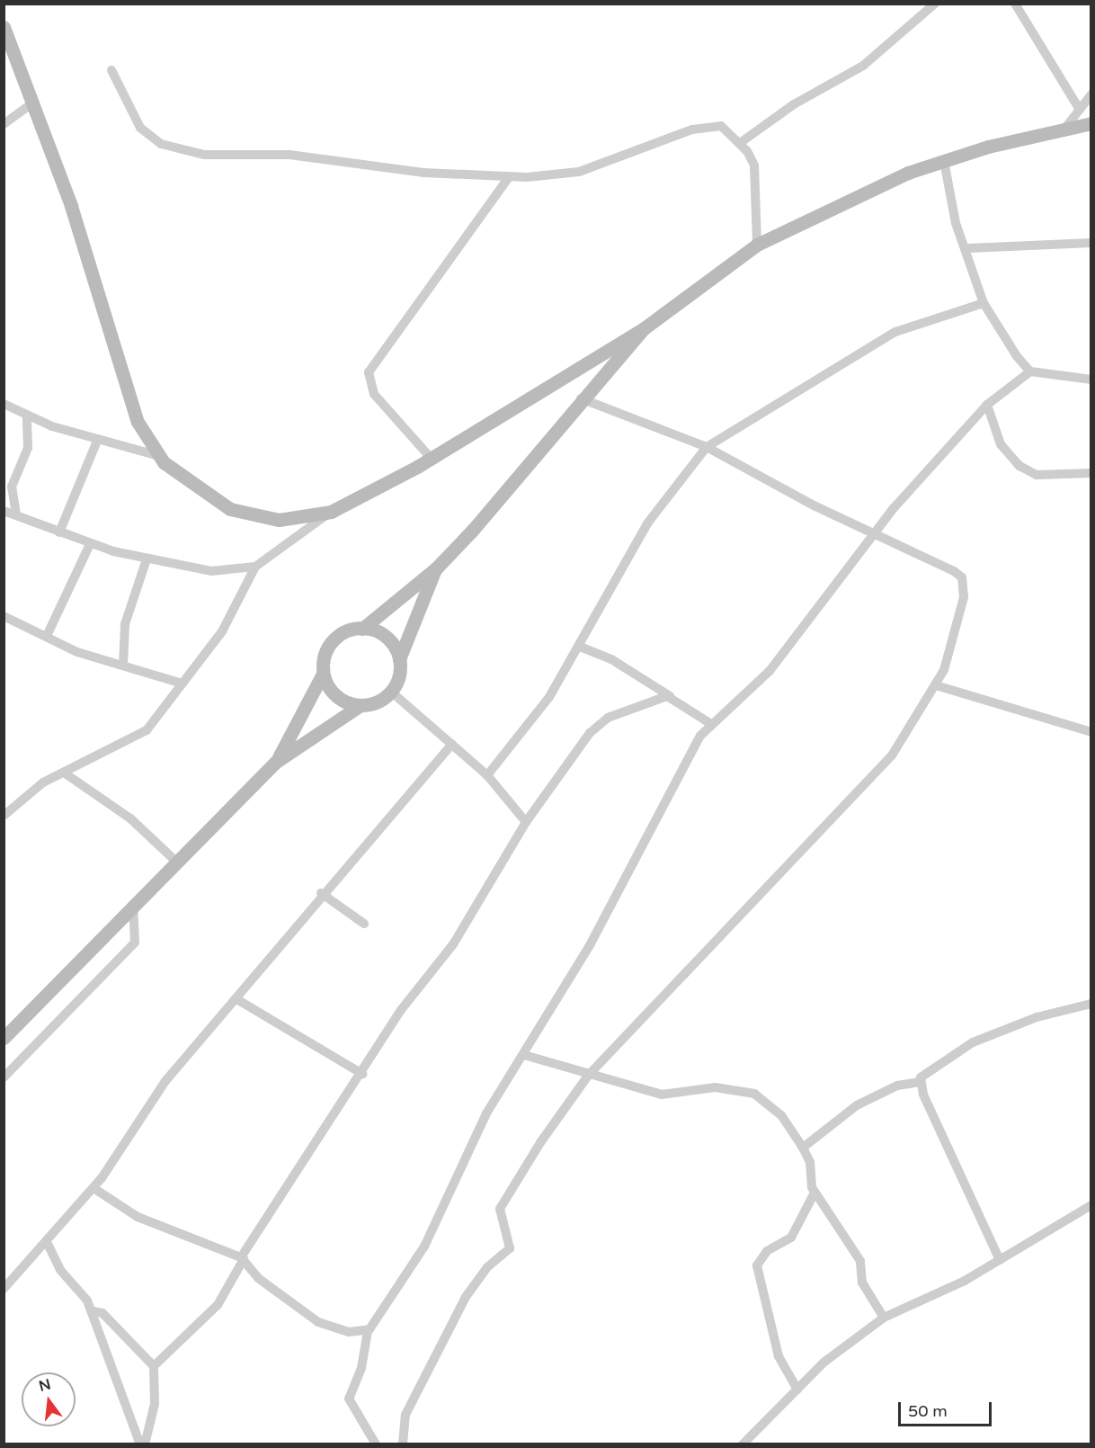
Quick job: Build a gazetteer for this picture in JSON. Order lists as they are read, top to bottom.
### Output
{
  "scale_bar": "50 m",
  "north": "top"
}
